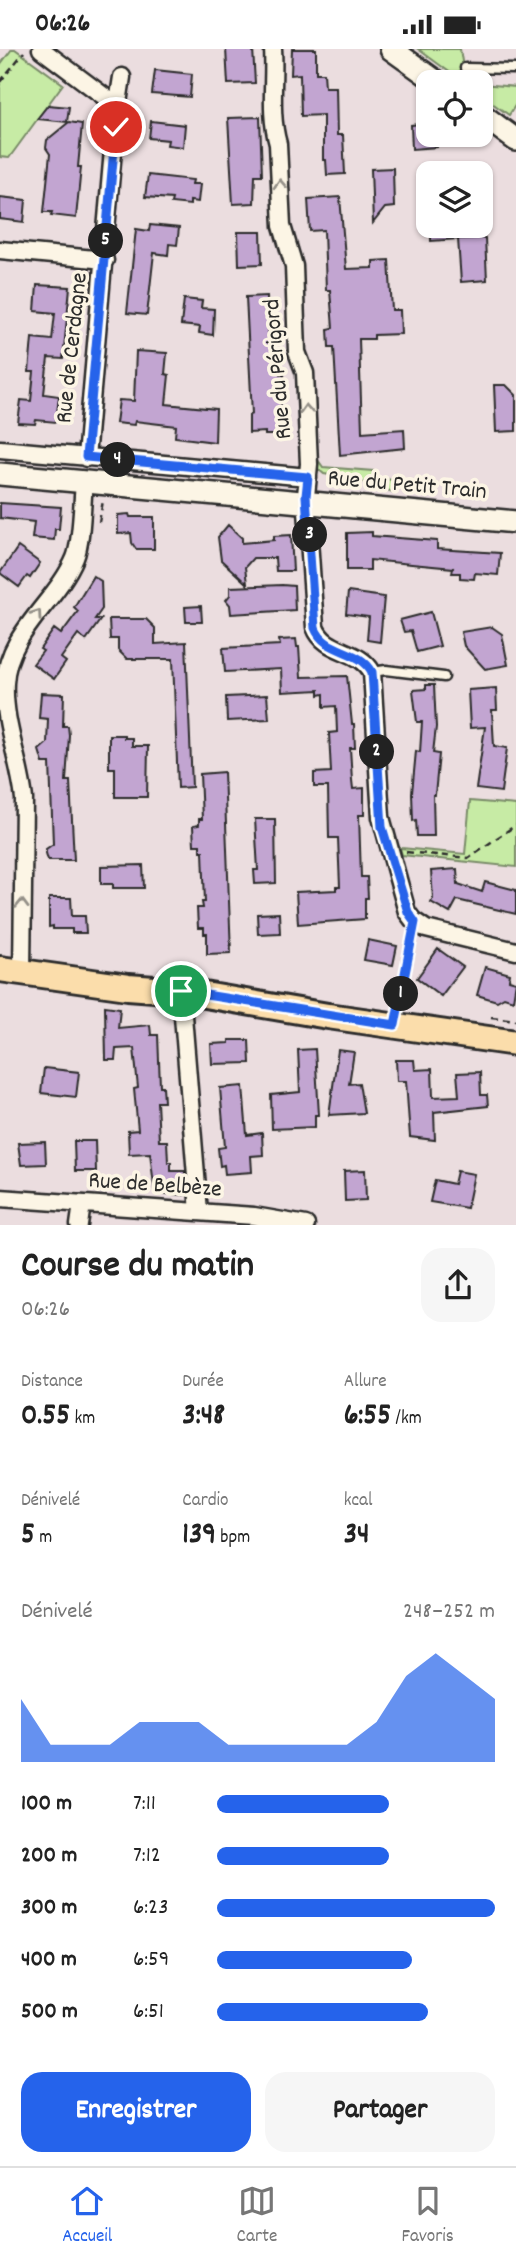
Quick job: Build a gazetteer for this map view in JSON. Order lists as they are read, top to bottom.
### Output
{
  "streets": {
    "street": [
      "Rue de Cerdagne",
      "Rue du Périgord",
      "Rue du Petit Train",
      "Rue de Belbèze"
    ]
  },
  "crossings": [
    ["Rue du Périgord", "Rue du Petit Train"]
  ],
  "one_way": ["Rue du Périgord"],
  "page": {
    "status": "06:26",
    "pins": [
      "5",
      "4",
      "3",
      "2",
      "1"
    ],
    "heading": ["Course du matin", "06:26"],
    "stats": [
      ["Distance", "0.55 km"],
      ["Durée", "3:48"],
      ["Allure", "6:55 /km"],
      ["Dénivelé", "5 m"],
      ["Cardio", "139 bpm"],
      ["kcal", "34"]
    ],
    "chart": ["Dénivelé", "248–252 m"],
    "list": [
      {
        "name": "100 m",
        "note": "7:11"
      },
      {
        "name": "200 m",
        "note": "7:12"
      },
      {
        "name": "300 m",
        "note": "6:23"
      },
      {
        "name": "400 m",
        "note": "6:59"
      },
      {
        "name": "500 m",
        "note": "6:51"
      }
    ],
    "buttons": ["Enregistrer", "Partager"],
    "tabs": ["Accueil", "Carte", "Favoris"]
  }
}
